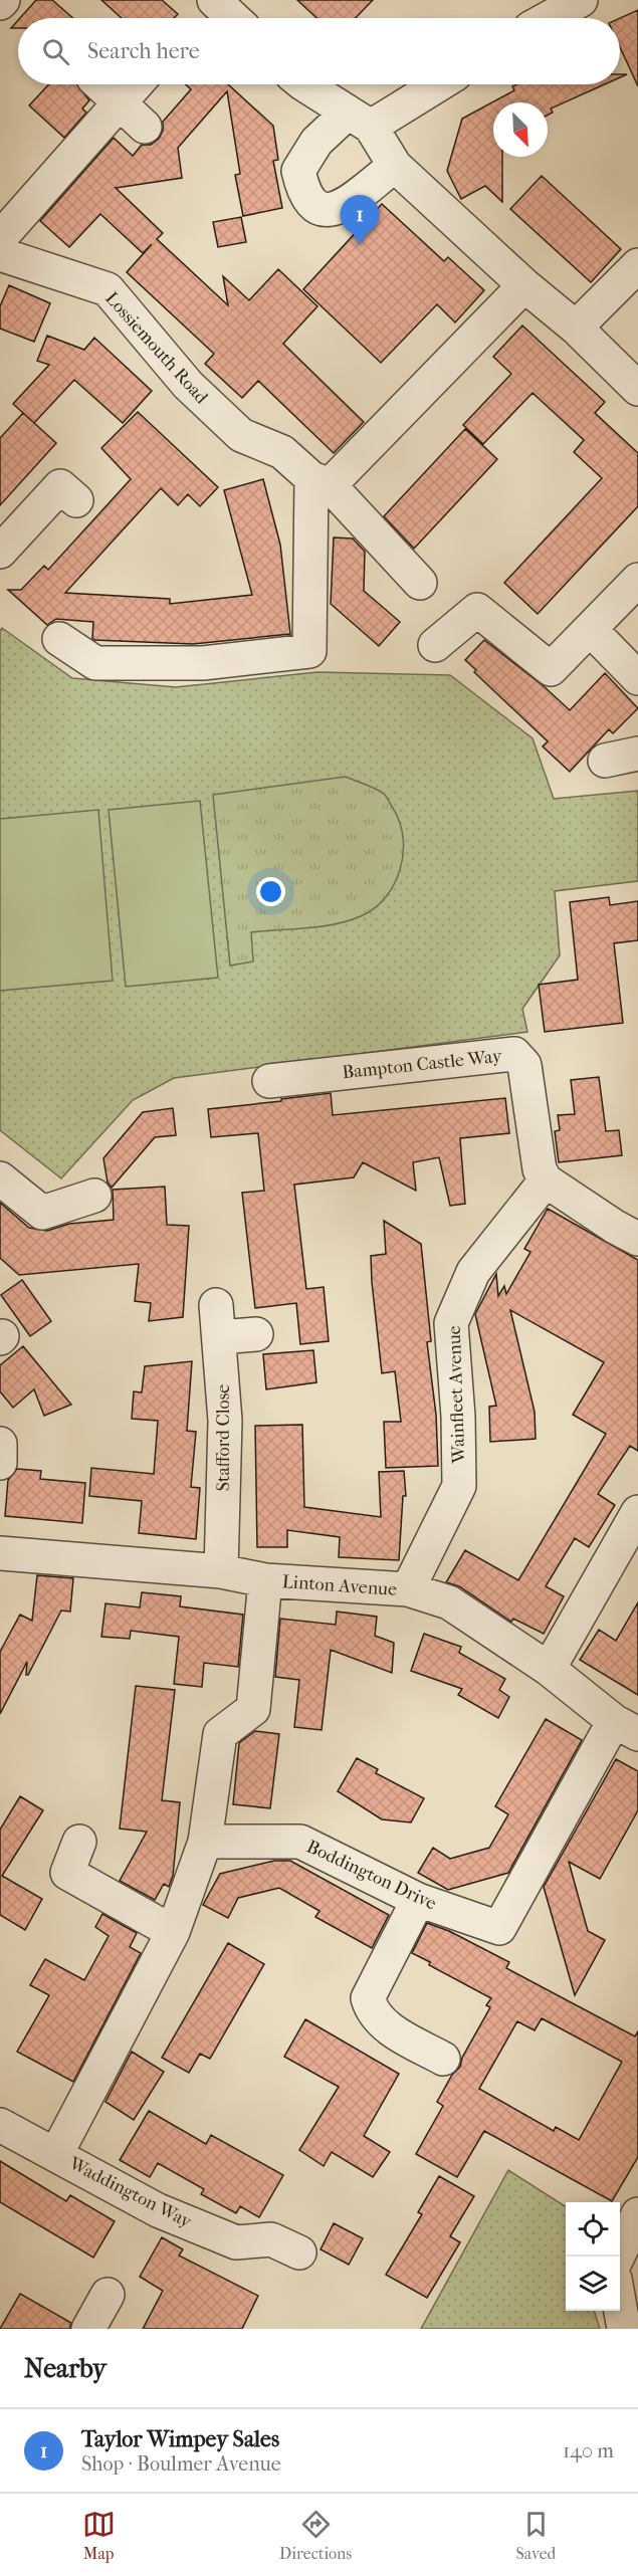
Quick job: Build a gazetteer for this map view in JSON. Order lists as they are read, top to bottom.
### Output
{
  "streets": {
    "street": [
      "Lossiemouth Road",
      "Bampton Castle Way",
      "Wainfleet Avenue",
      "Stafford Close",
      "Linton Avenue",
      "Boddington Drive",
      "Waddington Way"
    ]
  },
  "crossings": [
    ["Bampton Castle Way", "Wainfleet Avenue"],
    ["Wainfleet Avenue", "Linton Avenue"],
    ["Stafford Close", "Linton Avenue"],
    ["Linton Avenue", "Boddington Drive"]
  ],
  "north": "bottom right",
  "page": {
    "search": "Search here",
    "pins": "1",
    "heading": "Nearby",
    "list": [
      {
        "mark": "1",
        "name": "Taylor Wimpey Sales",
        "note": "Shop · Boulmer Avenue",
        "value": "140 m"
      }
    ],
    "nav": ["Map", "Directions", "Saved"]
  }
}
